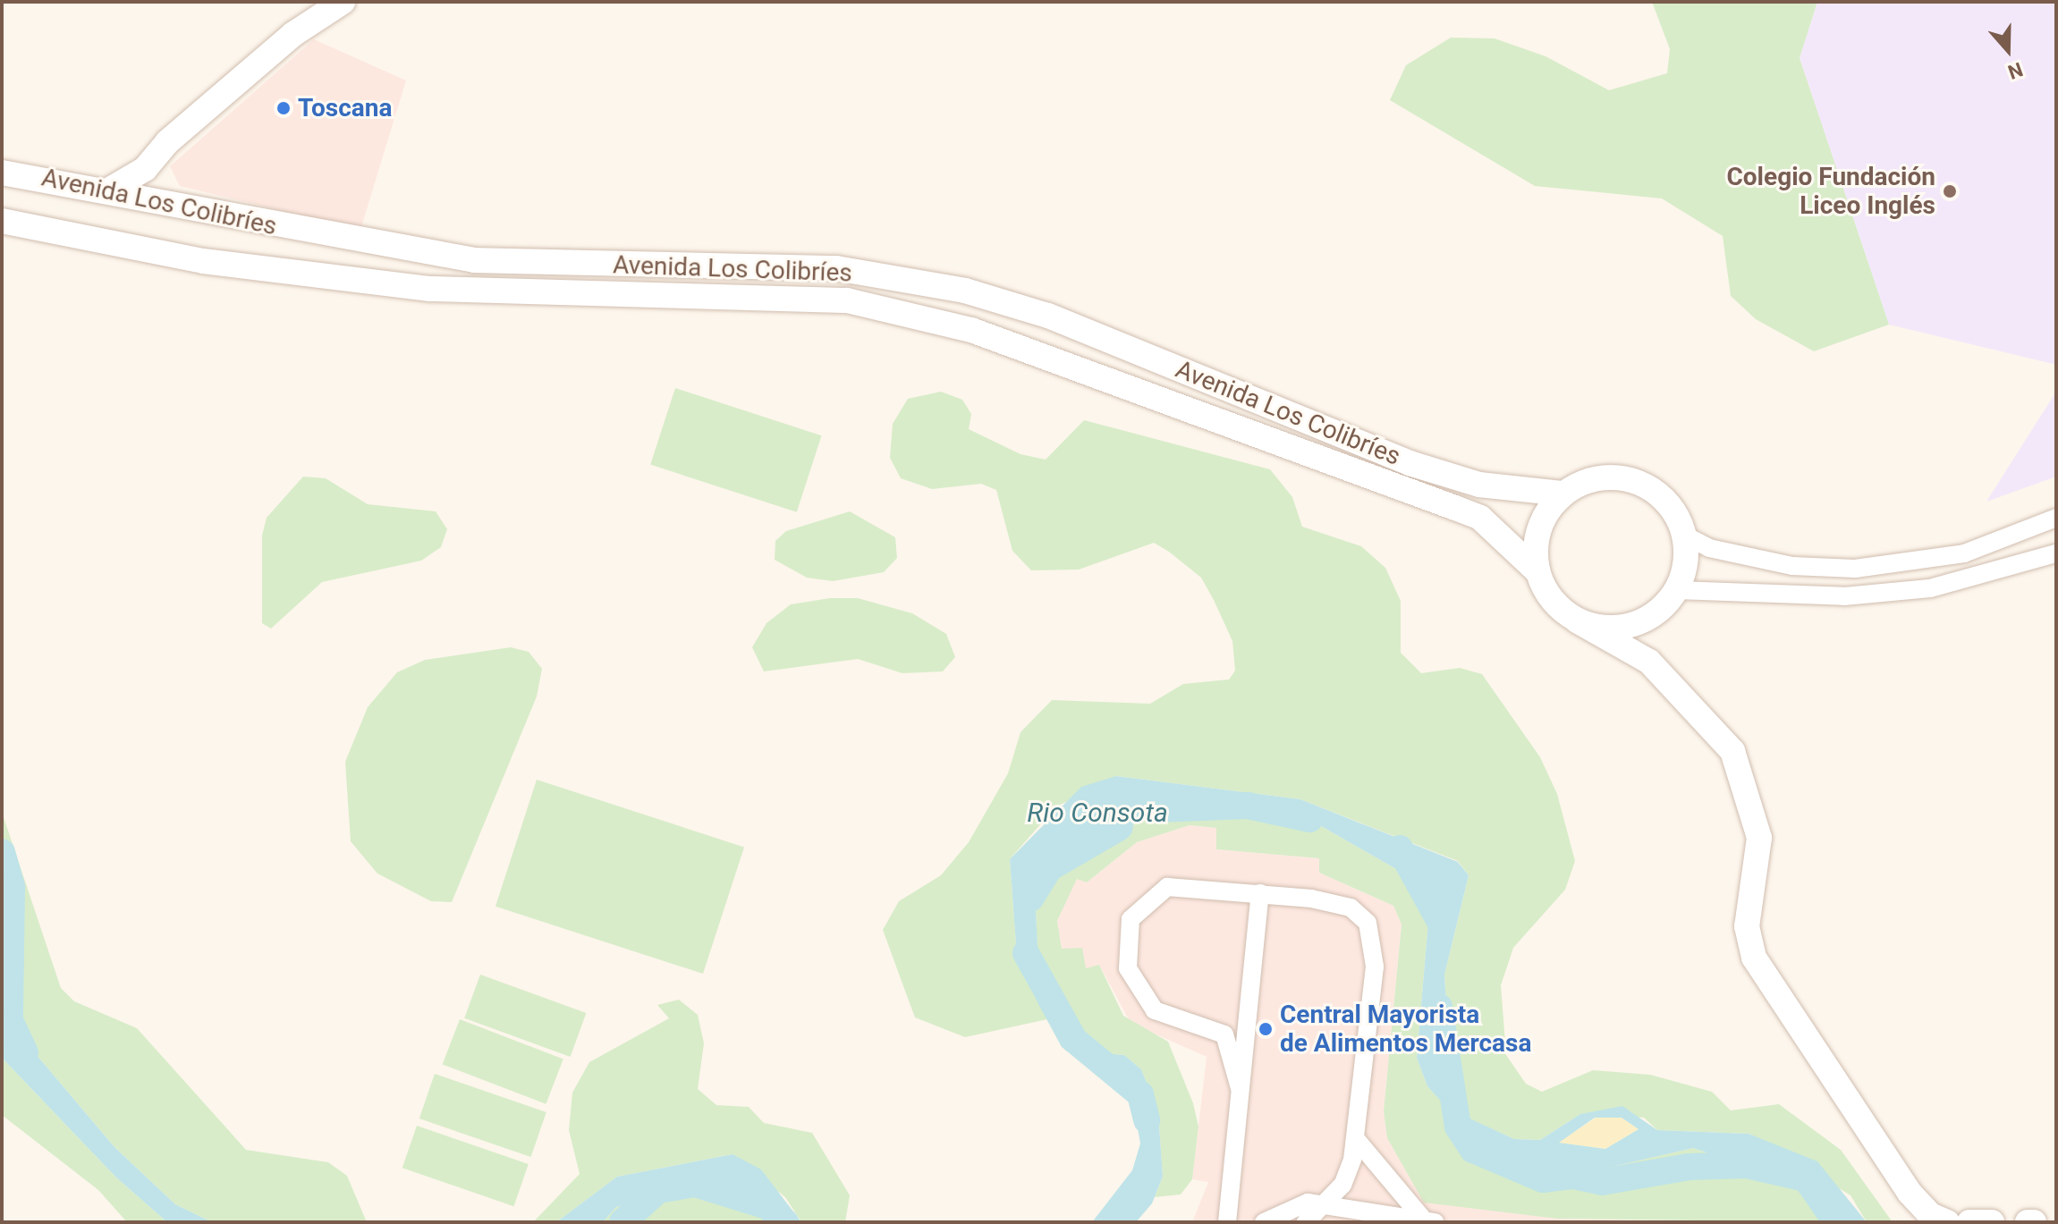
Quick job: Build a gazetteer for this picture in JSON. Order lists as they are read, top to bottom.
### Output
{
  "streets": {
    "main road": ["Avenida Los Colibríes"]
  },
  "water": ["Rio Consota"],
  "places": ["Toscana", "Colegio Fundación Liceo Inglés", "Central Mayorista de Alimentos Mercasa"],
  "north": "bottom"
}
